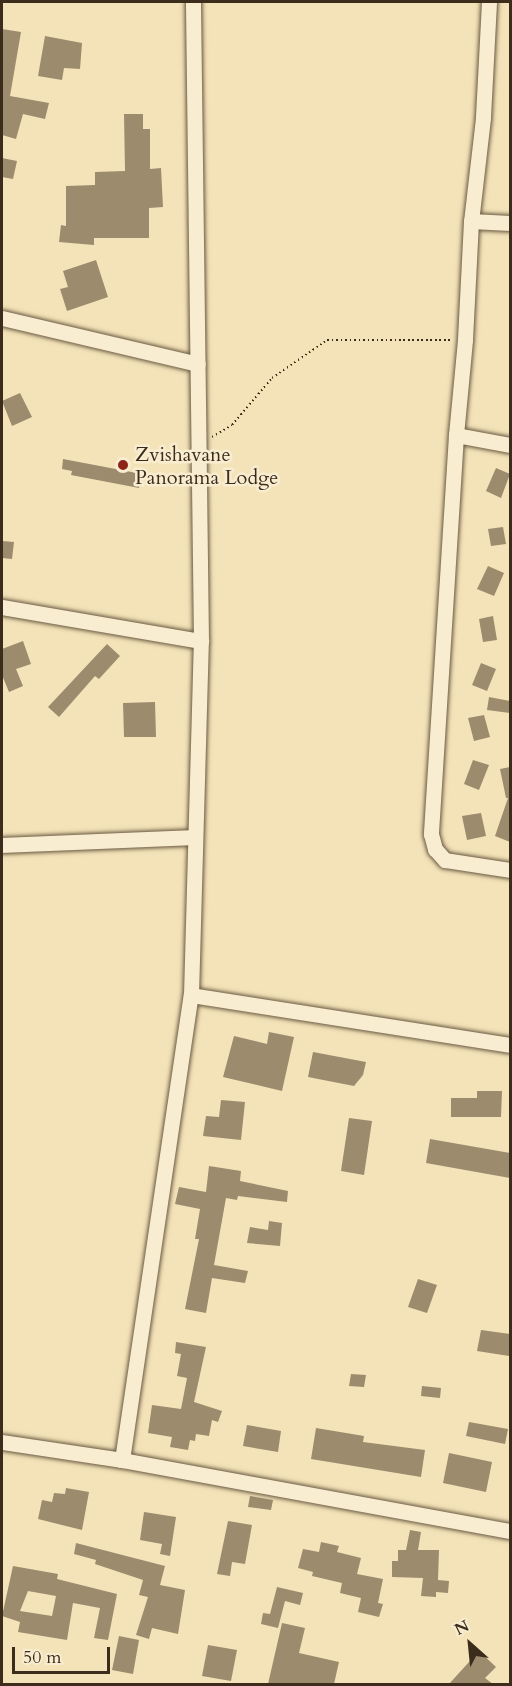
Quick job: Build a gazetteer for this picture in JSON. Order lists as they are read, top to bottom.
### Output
{
  "places": ["Zvishavane Panorama Lodge"],
  "scale_bar": "50 m",
  "north": "top left"
}
